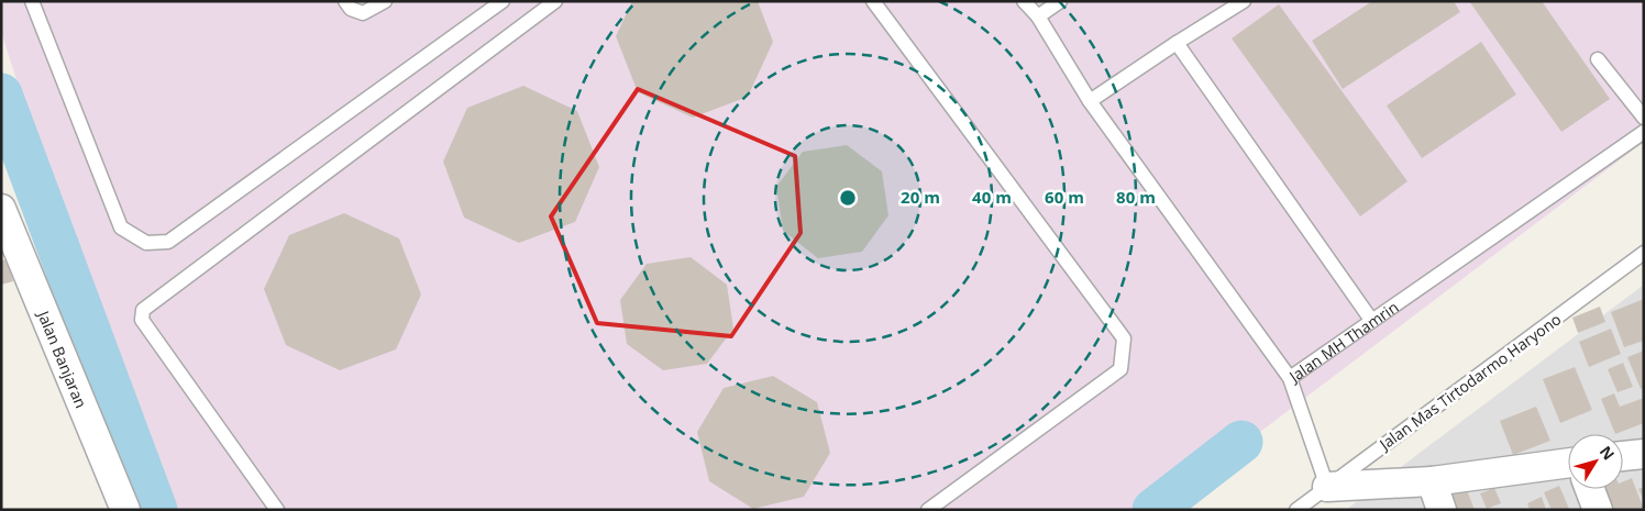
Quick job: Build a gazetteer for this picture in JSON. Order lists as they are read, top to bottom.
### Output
{
  "streets": {
    "street": ["Jalan Banjaran"],
    "lane": ["Jalan MH Thamrin", "Jalan Mas Tirtodarmo Haryono"]
  },
  "crossings": [
    ["Jalan MH Thamrin", "Jalan Mas Tirtodarmo Haryono"]
  ],
  "north": "top right",
  "rings": [
    "20 m",
    "40 m",
    "60 m",
    "80 m"
  ]
}
